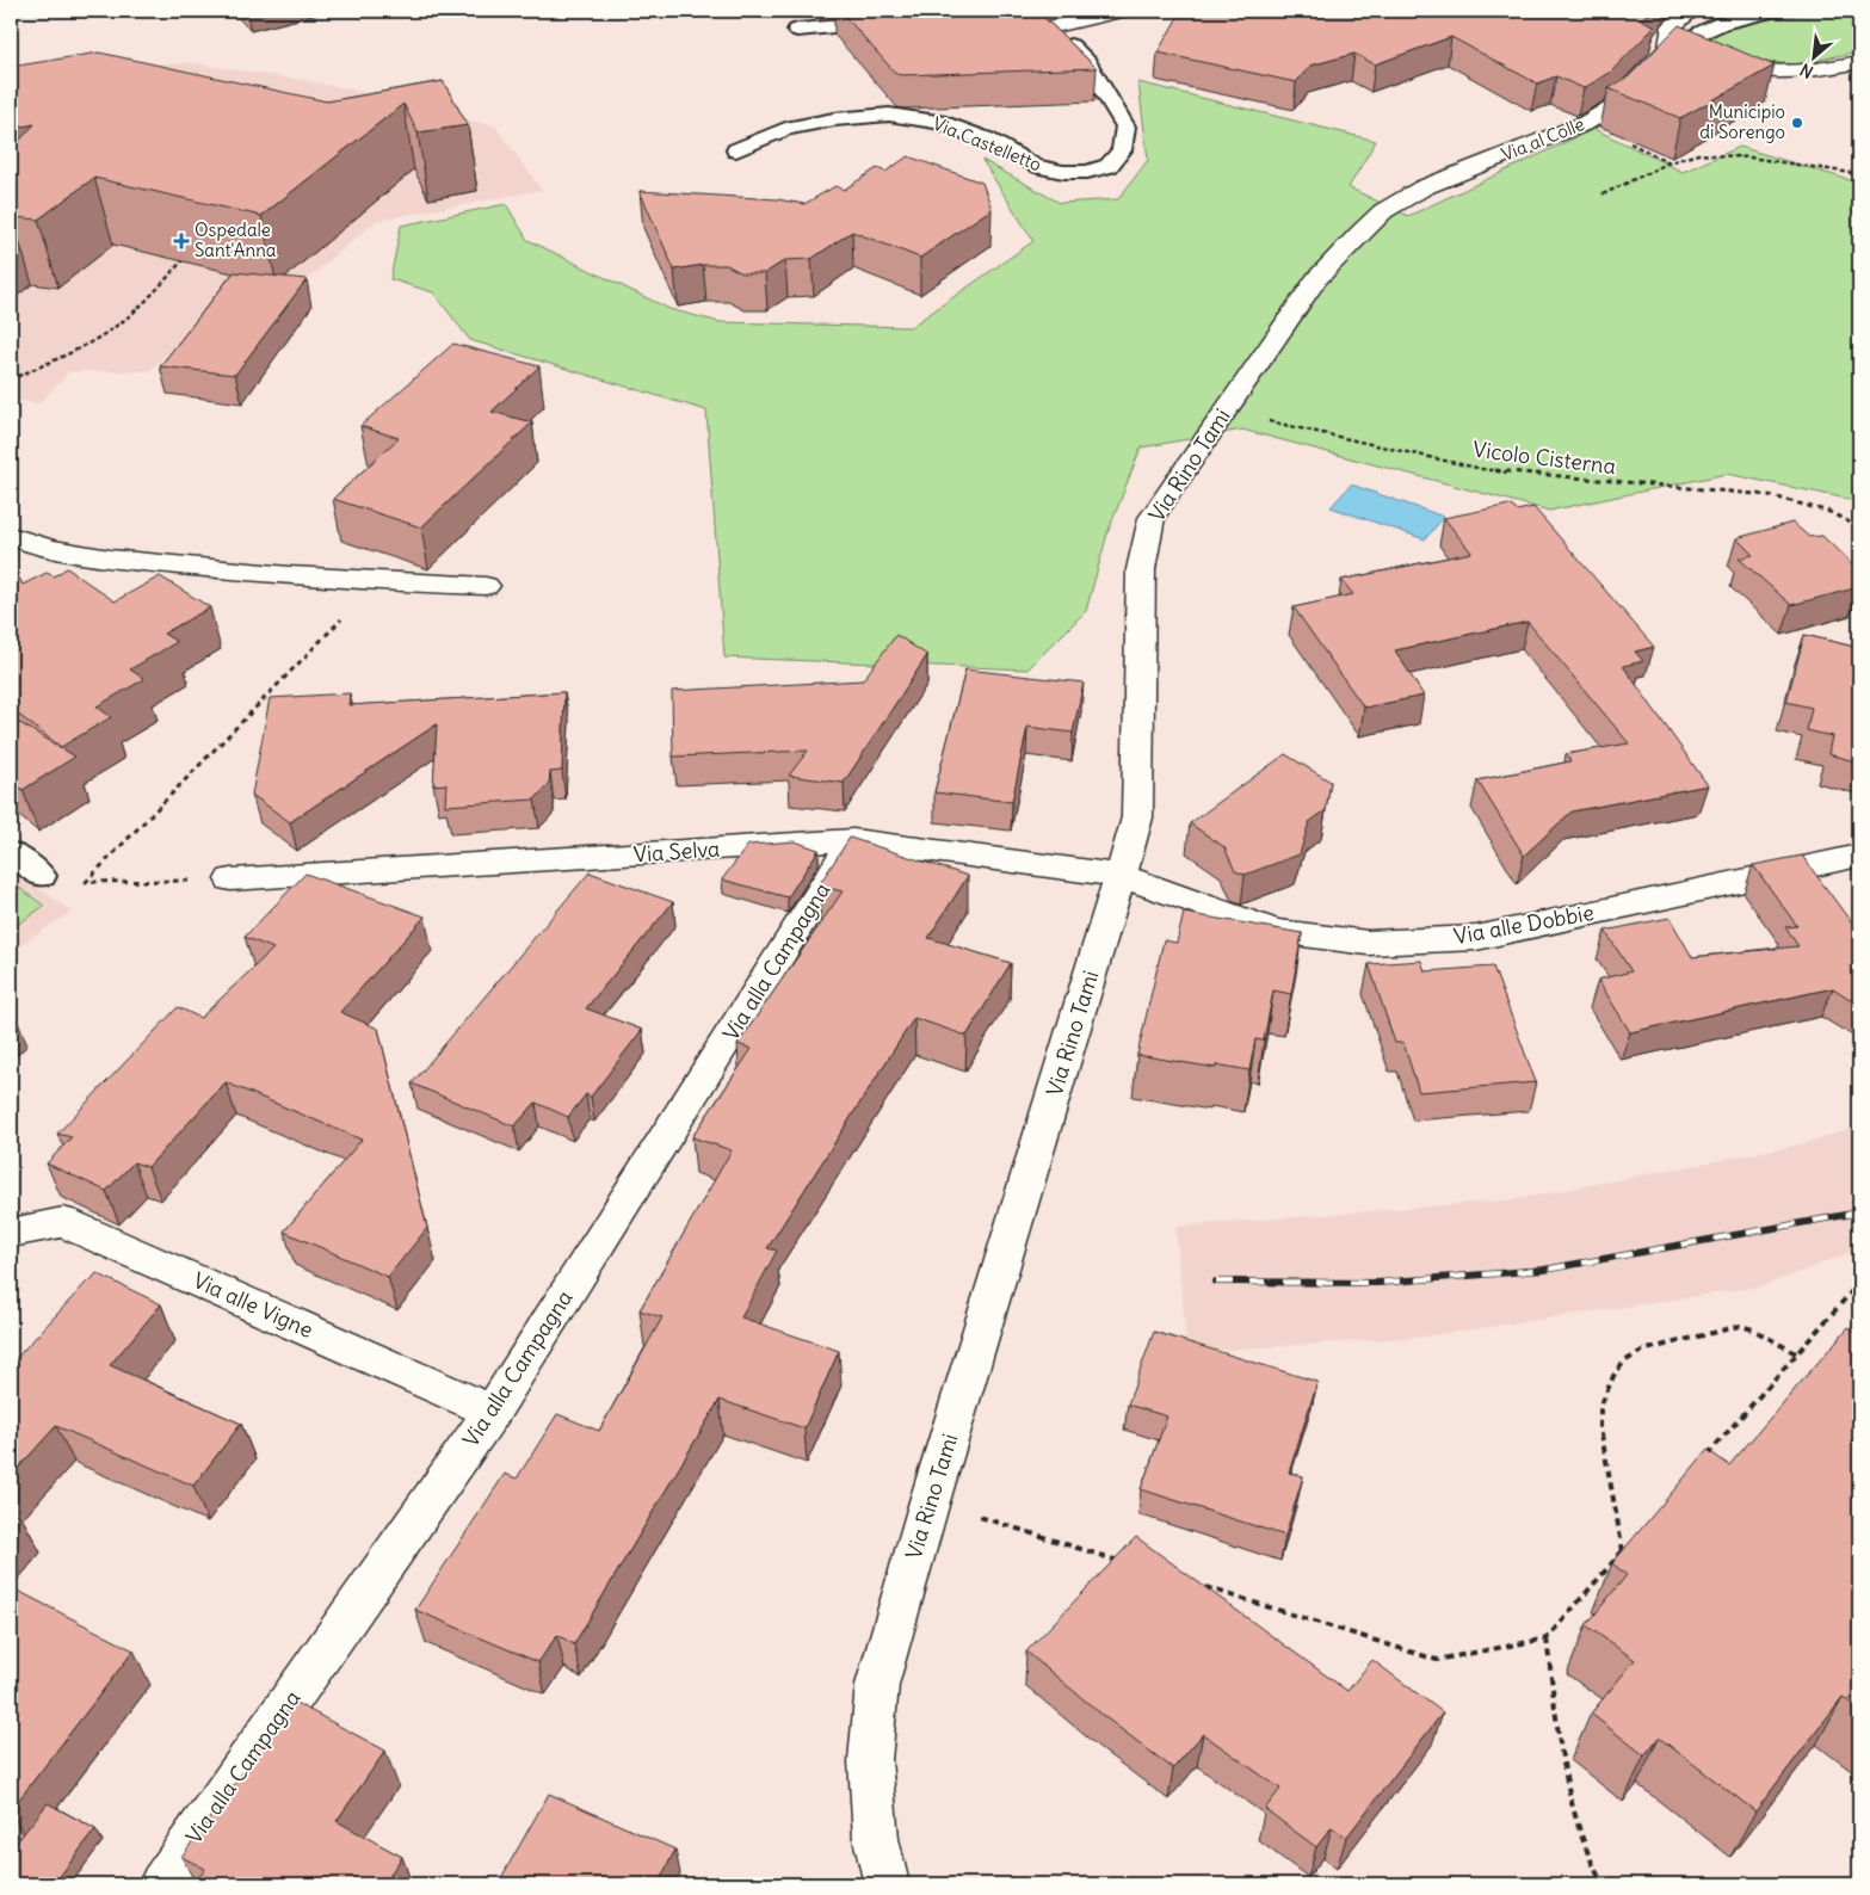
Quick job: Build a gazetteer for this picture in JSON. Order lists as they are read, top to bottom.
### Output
{
  "streets": {
    "street": [
      "Via al Colle",
      "Via Rino Tami",
      "Via Selva",
      "Via alle Dobbie",
      "Via alla Campagna",
      "Via alle Vigne"
    ],
    "lane": ["Via Castelletto"],
    "path": ["Vicolo Cisterna"]
  },
  "crossings": [
    ["Via al Colle", "Via Rino Tami"],
    ["Vicolo Cisterna", "Via Rino Tami"],
    ["Via Rino Tami", "Via Selva"],
    ["Via Rino Tami", "Via alle Dobbie"],
    ["Via Selva", "Via alle Dobbie"],
    ["Via Selva", "Via alla Campagna"],
    ["Via alla Campagna", "Via alle Vigne"]
  ],
  "places": {
    "other": ["Municipio di Sorengo"],
    "health": ["Ospedale Sant'Anna"]
  },
  "north": "bottom left"
}
